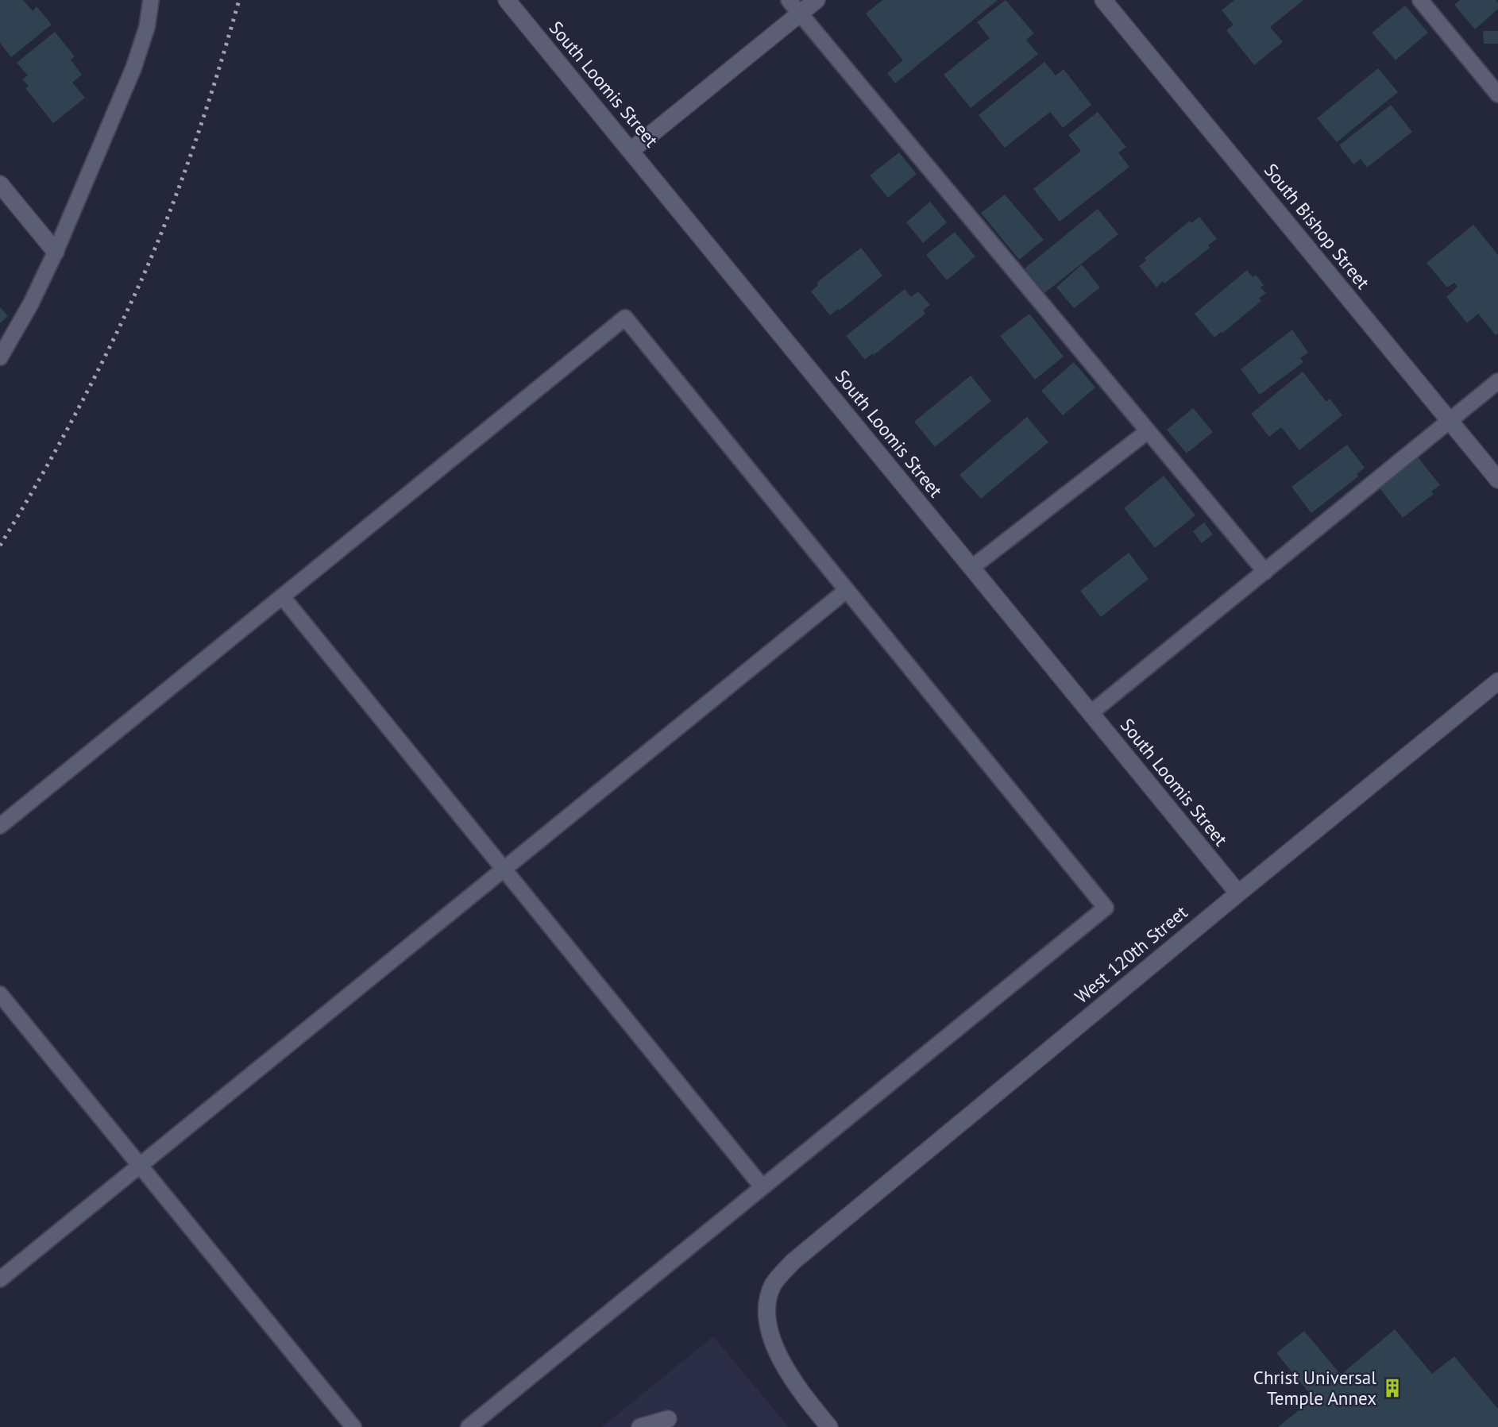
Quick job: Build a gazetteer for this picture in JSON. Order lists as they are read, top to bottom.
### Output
{
  "streets": {
    "street": ["South Loomis Street", "South Bishop Street", "West 120th Street"]
  },
  "crossings": [
    ["South Loomis Street", "West 120th Street"]
  ],
  "places": {
    "building": ["Christ Universal Temple Annex"]
  }
}
